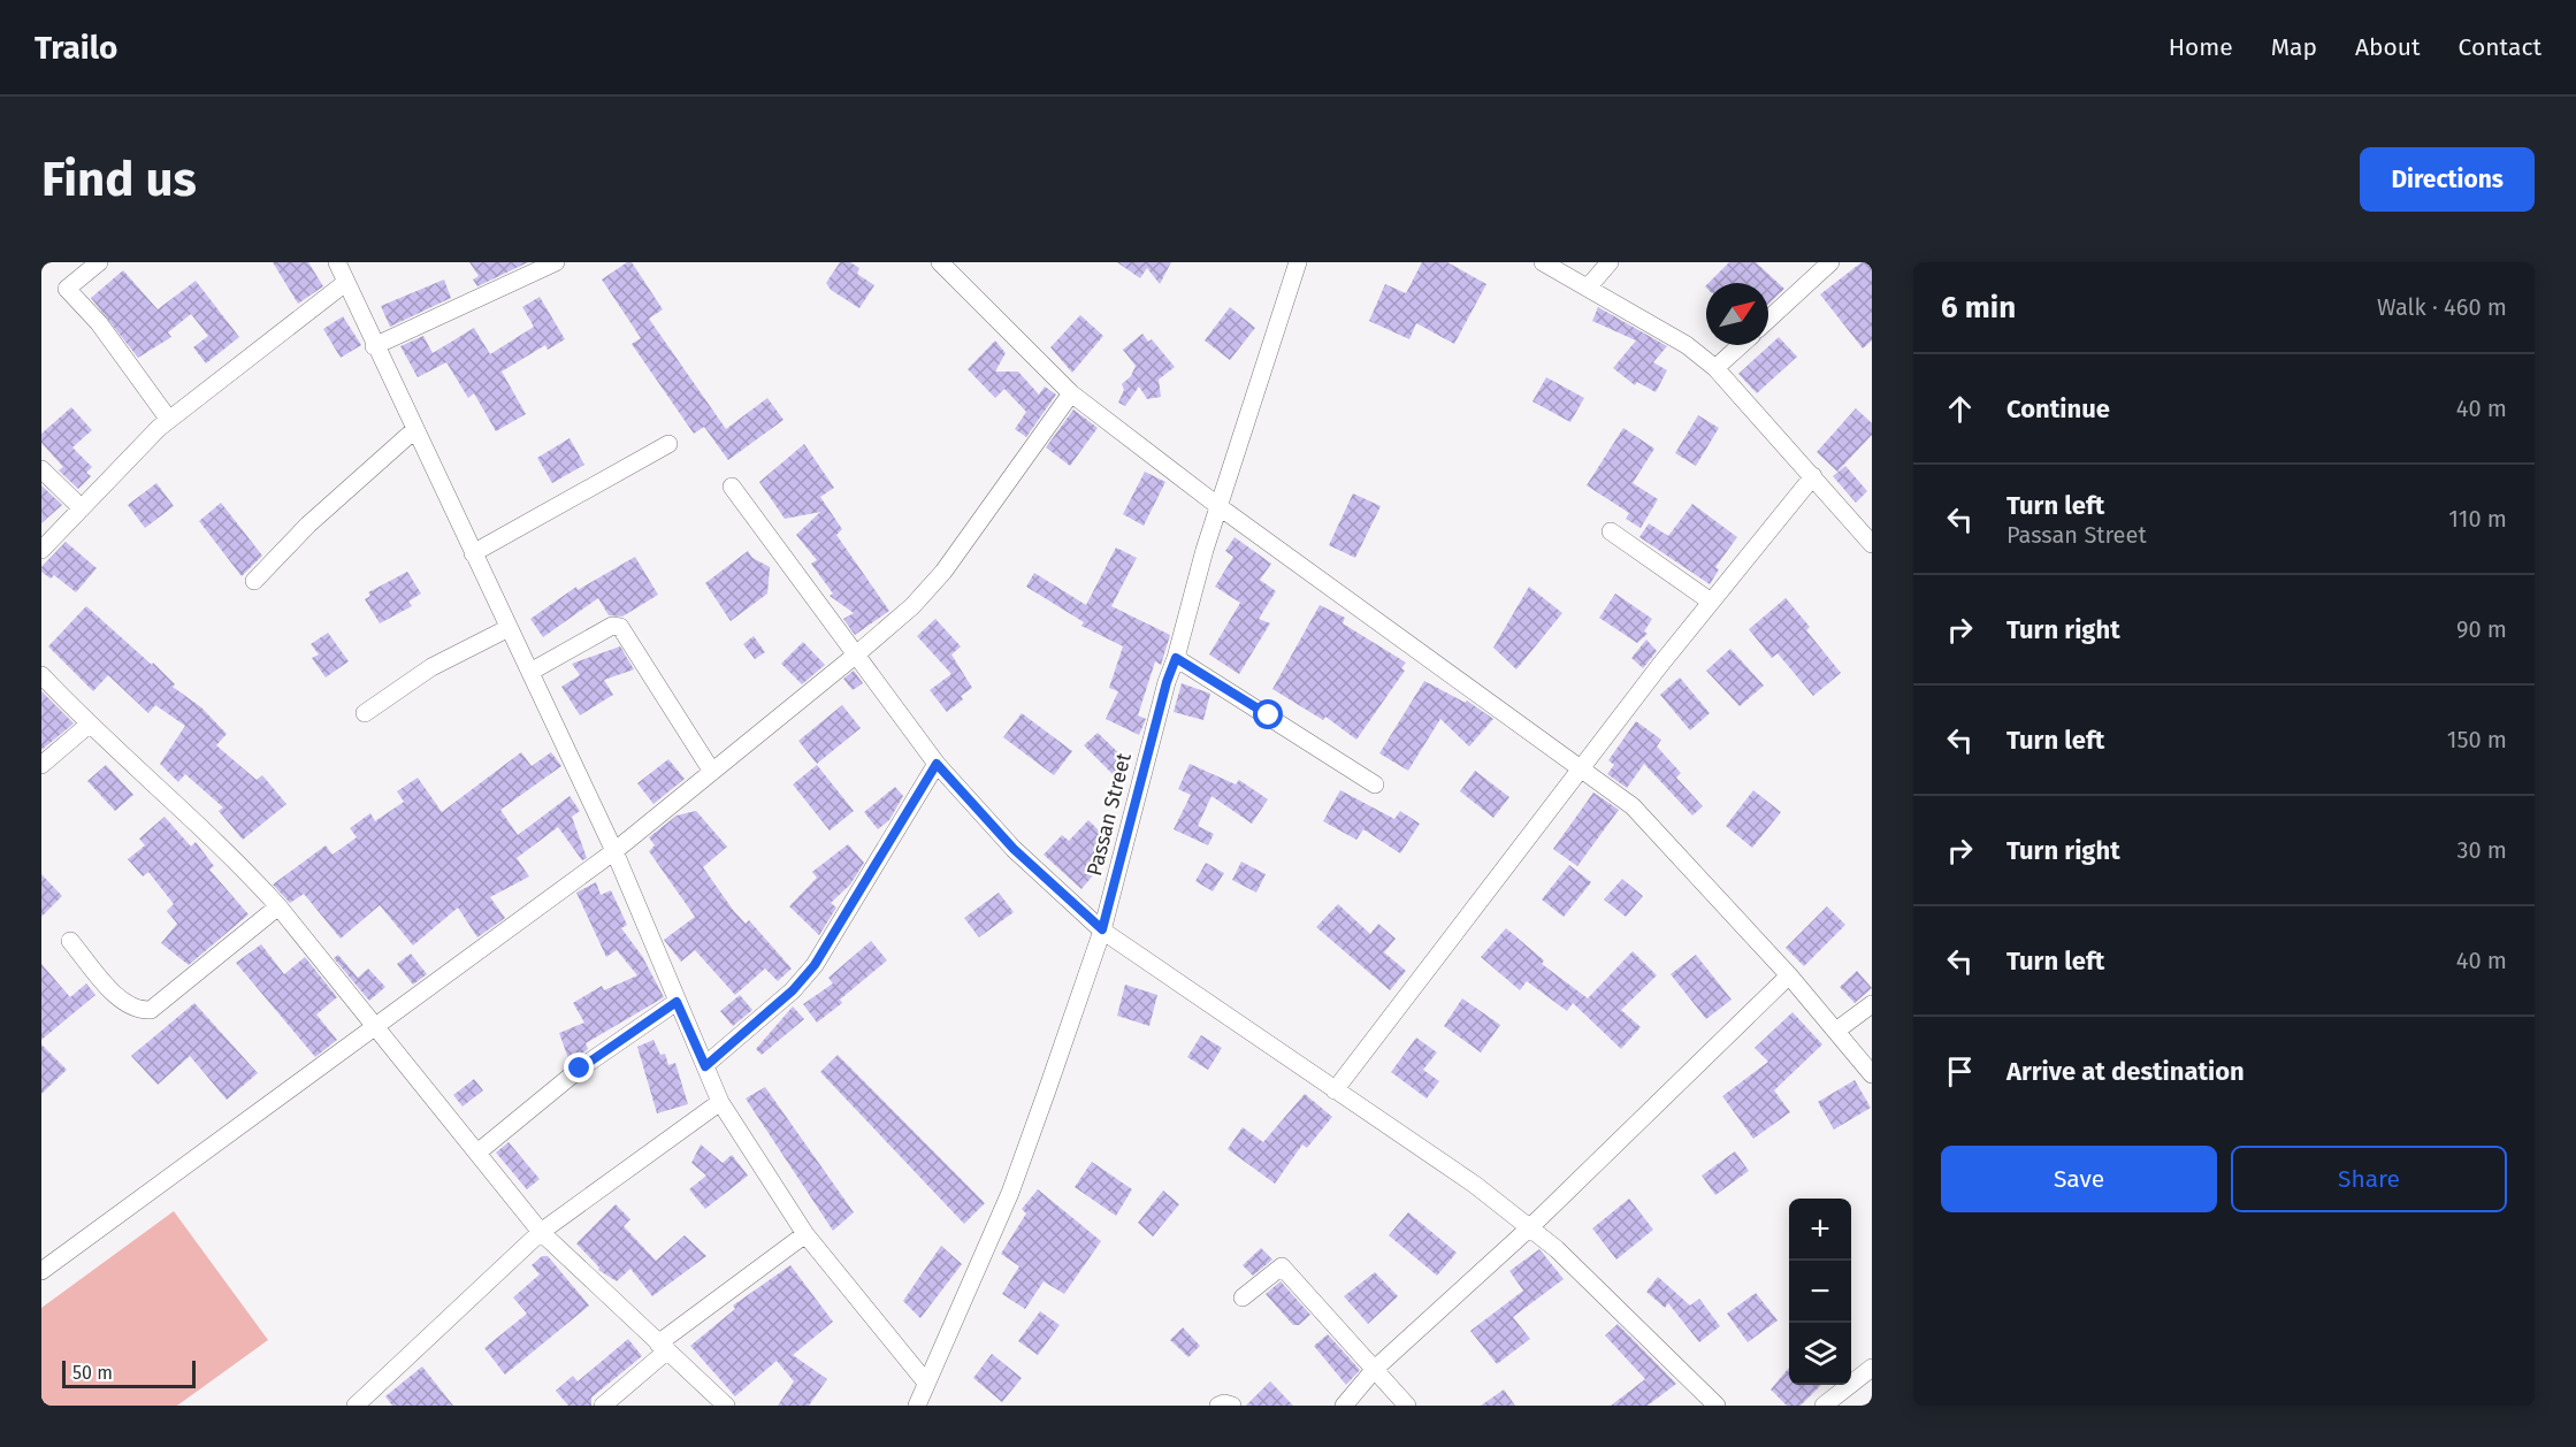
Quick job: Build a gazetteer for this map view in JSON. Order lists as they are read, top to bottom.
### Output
{
  "streets": {
    "street": ["Passan Street"]
  },
  "scale_bar": "50 m",
  "north": "top right",
  "page": {
    "header": "Trailo",
    "nav": [
      "Home",
      "Map",
      "About",
      "Contact"
    ],
    "buttons": [
      "Directions",
      ["Save", "Share"]
    ],
    "title": "Find us",
    "heading": ["6 min", "Walk · 460 m"],
    "list": [
      ["Continue", "40 m"],
      ["Turn left", "Passan Street", "110 m"],
      ["Turn right", "90 m"],
      ["Turn left", "150 m"],
      ["Turn right", "30 m"],
      ["Turn left", "40 m"],
      "Arrive at destination"
    ],
    "map_buttons": ["+", "−"],
    "scale": "50 m"
  }
}
